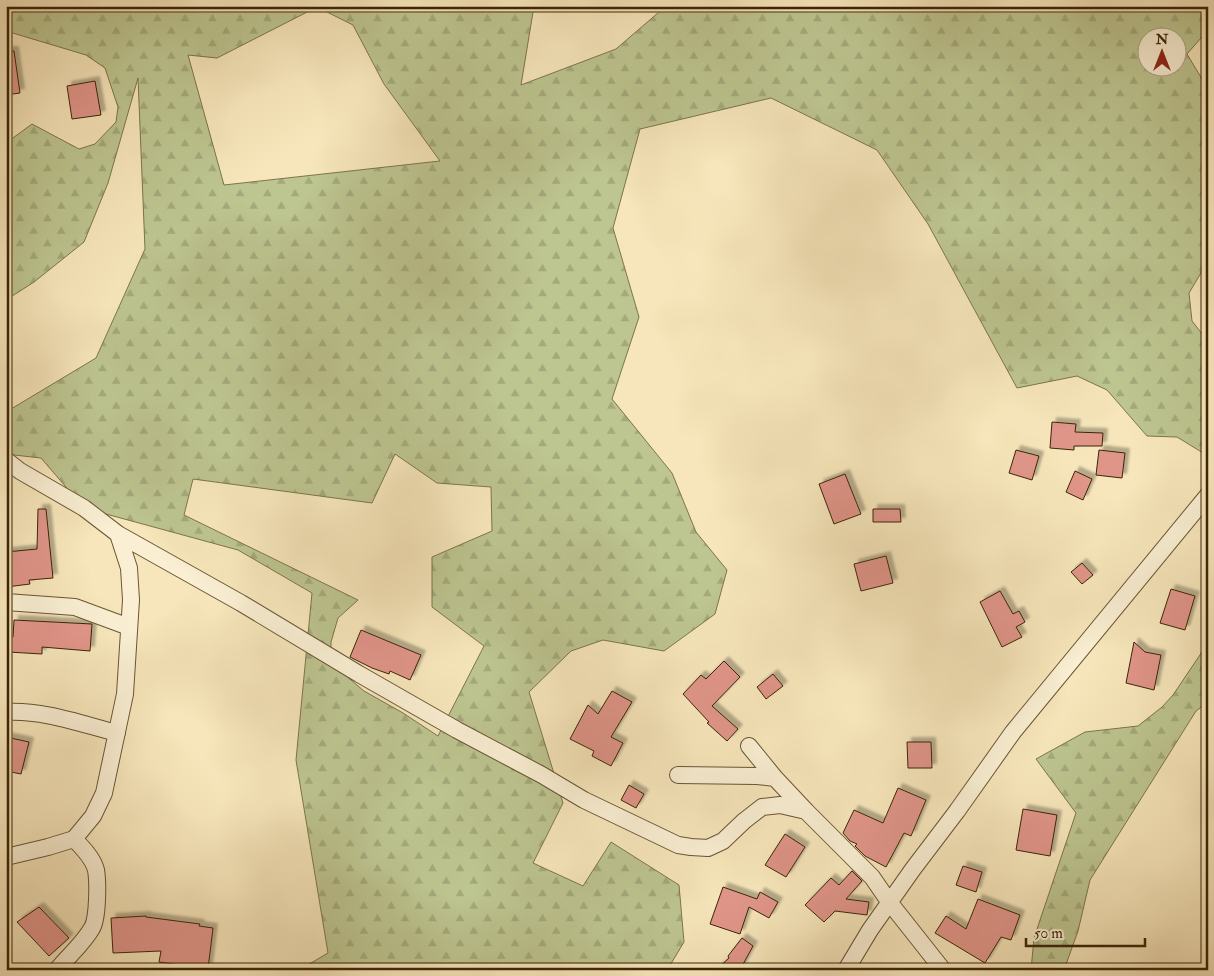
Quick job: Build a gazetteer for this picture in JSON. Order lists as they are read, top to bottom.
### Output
{
  "scale_bar": "50 m",
  "north": "top"
}
